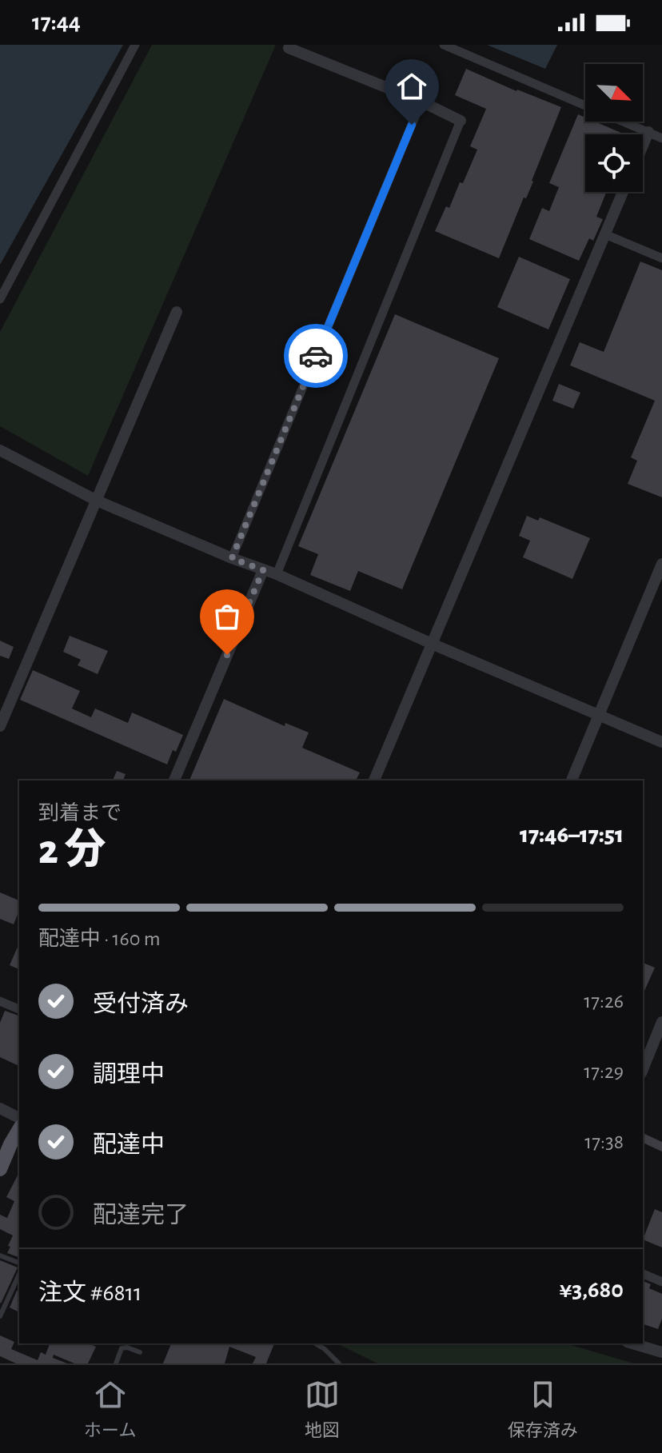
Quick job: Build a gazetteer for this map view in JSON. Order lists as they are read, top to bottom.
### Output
{
  "north": "bottom right",
  "page": {
    "status": "17:44",
    "heading": ["2 分", "到着まで", "17:46–17:51"],
    "panel": ["注文 #6811", "¥3,680"],
    "bar": "配達中 · 160 m",
    "list": [
      ["受付済み", "17:26"],
      ["調理中", "17:29"],
      ["配達中", "17:38"],
      "配達完了"
    ],
    "tabs": ["ホーム", "地図", "保存済み"]
  }
}
